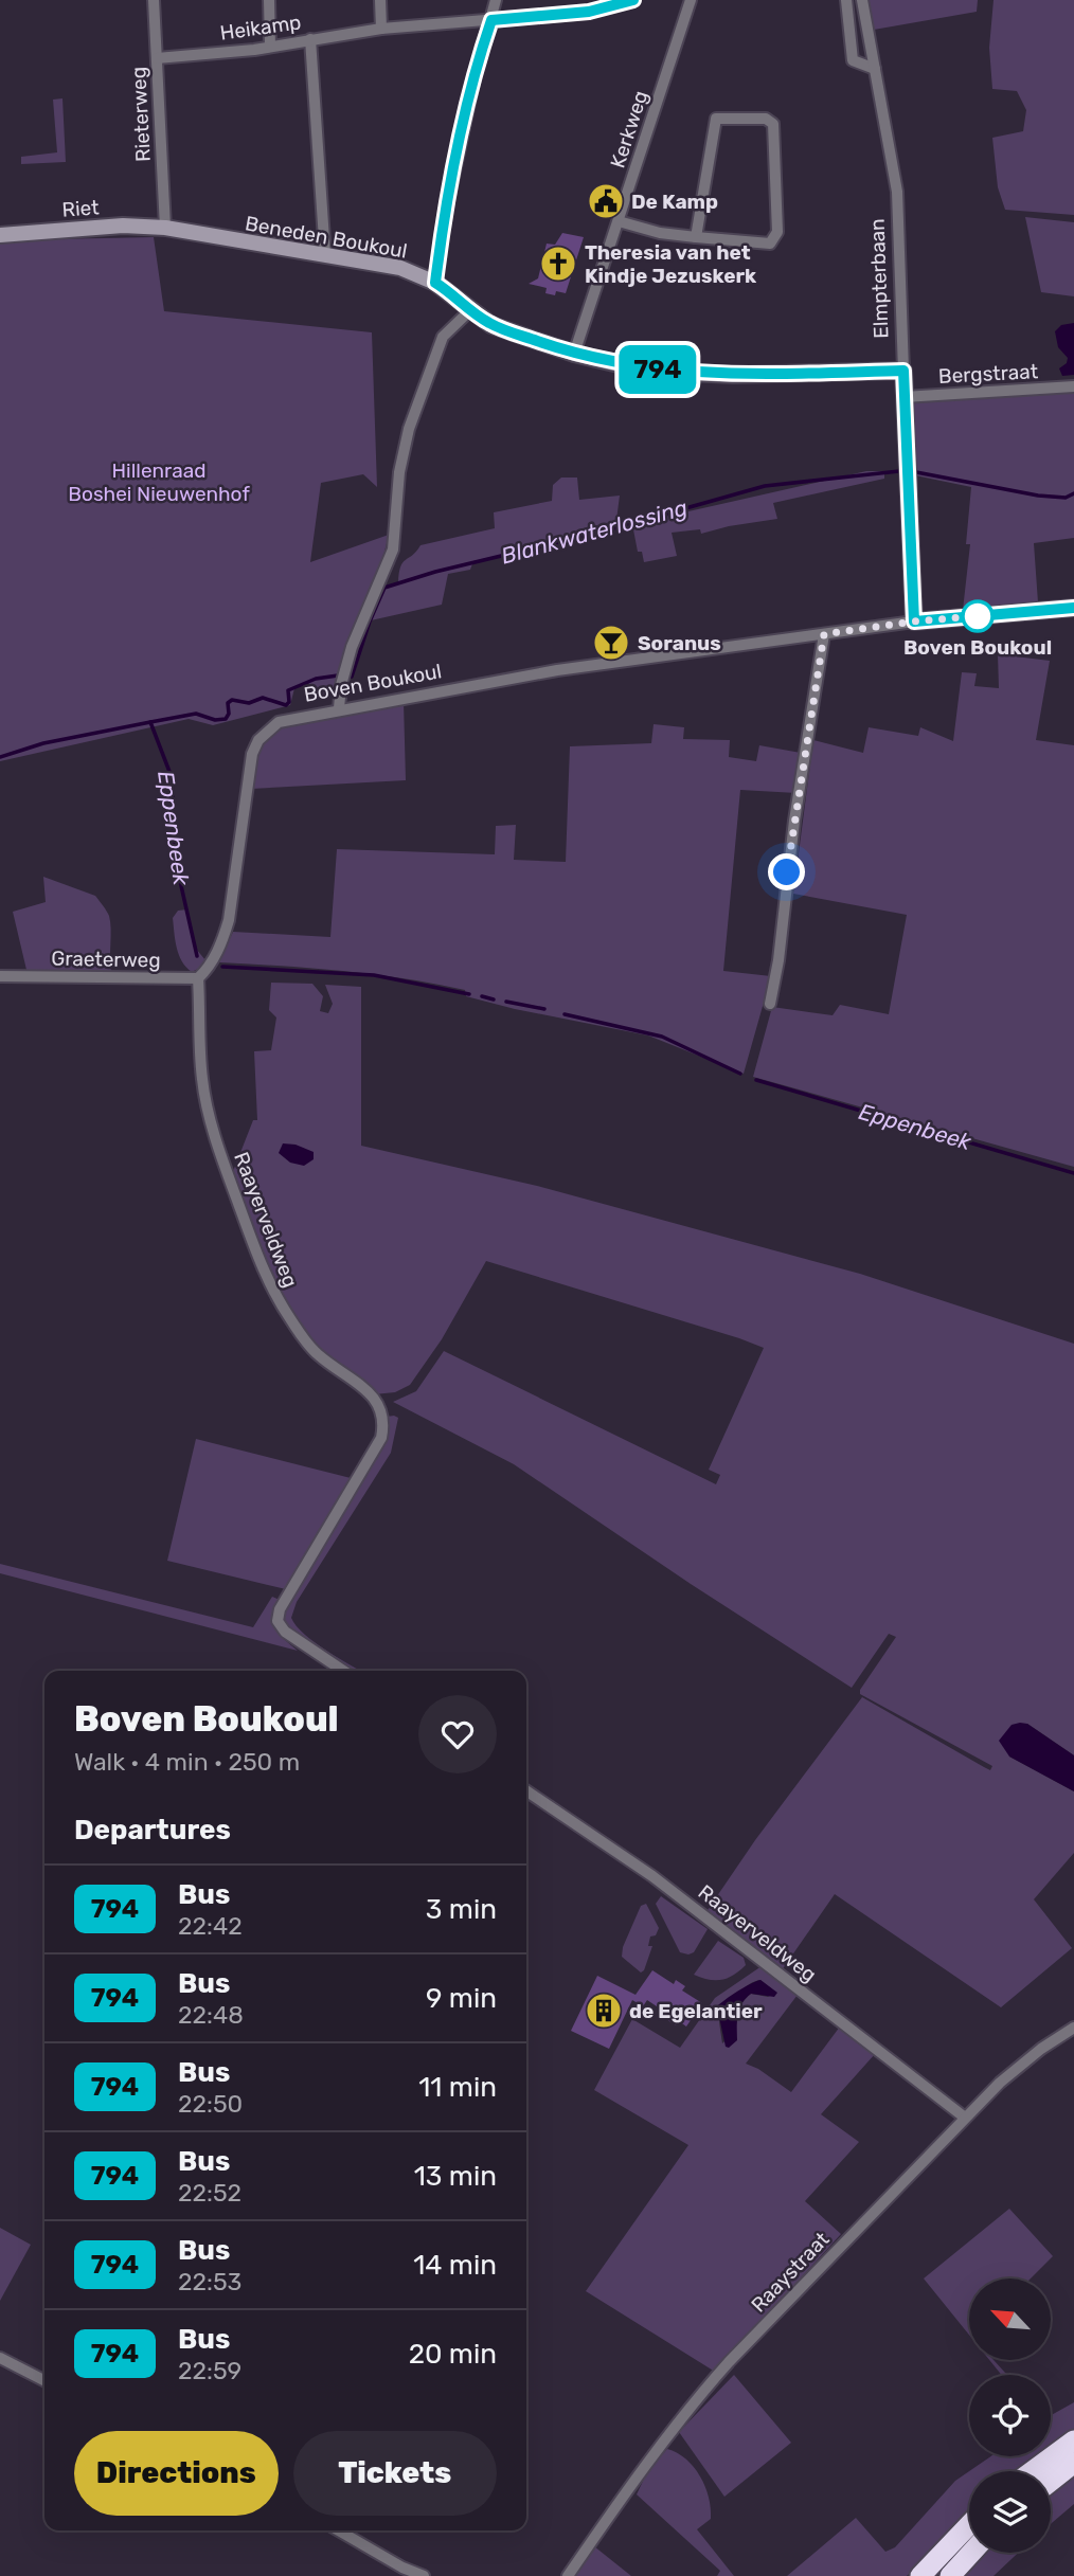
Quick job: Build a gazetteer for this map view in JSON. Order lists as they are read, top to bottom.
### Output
{
  "streets": {
    "street": [
      "Heikamp",
      "Rieterweg",
      "Kerkweg",
      "Riet",
      "Beneden Boukoul",
      "Elmpterbaan",
      "Bergstraat",
      "Boven Boukoul",
      "Graeterweg",
      "Raayerveldweg",
      "Raaystraat"
    ]
  },
  "crossings": [
    ["Heikamp", "Rieterweg"],
    ["Rieterweg", "Riet"],
    ["Rieterweg", "Beneden Boukoul"],
    ["Kerkweg", "Beneden Boukoul"],
    ["Riet", "Beneden Boukoul"],
    ["Beneden Boukoul", "Elmpterbaan"],
    ["Elmpterbaan", "Bergstraat"],
    ["Elmpterbaan", "Boven Boukoul"],
    ["Boven Boukoul", "Graeterweg"],
    ["Boven Boukoul", "Raayerveldweg"],
    ["Graeterweg", "Raayerveldweg"],
    ["Raayerveldweg", "Raaystraat"]
  ],
  "water": ["Blankwaterlossing", "Eppenbeek"],
  "parks": ["Hillenraad Boshei Nieuwenhof"],
  "places": {
    "public building": ["De Kamp"],
    "church": ["Theresia van het Kindje Jezuskerk"],
    "other": ["Boven Boukoul"],
    "bar": ["Soranus"],
    "building": ["de Egelantier"]
  },
  "lines": ["bus line 794"],
  "north": "top left",
  "page": {
    "on_map": "794",
    "heading": [
      ["Boven Boukoul", "Walk · 4 min · 250 m"],
      "Departures"
    ],
    "list": [
      {
        "mark": "794",
        "name": "Bus",
        "note": "22:42",
        "value": "3 min"
      },
      {
        "mark": "794",
        "name": "Bus",
        "note": "22:48",
        "value": "9 min"
      },
      {
        "mark": "794",
        "name": "Bus",
        "note": "22:50",
        "value": "11 min"
      },
      {
        "mark": "794",
        "name": "Bus",
        "note": "22:52",
        "value": "13 min"
      },
      {
        "mark": "794",
        "name": "Bus",
        "note": "22:53",
        "value": "14 min"
      },
      {
        "mark": "794",
        "name": "Bus",
        "note": "22:59",
        "value": "20 min"
      }
    ],
    "buttons": ["Directions", "Tickets"]
  }
}
